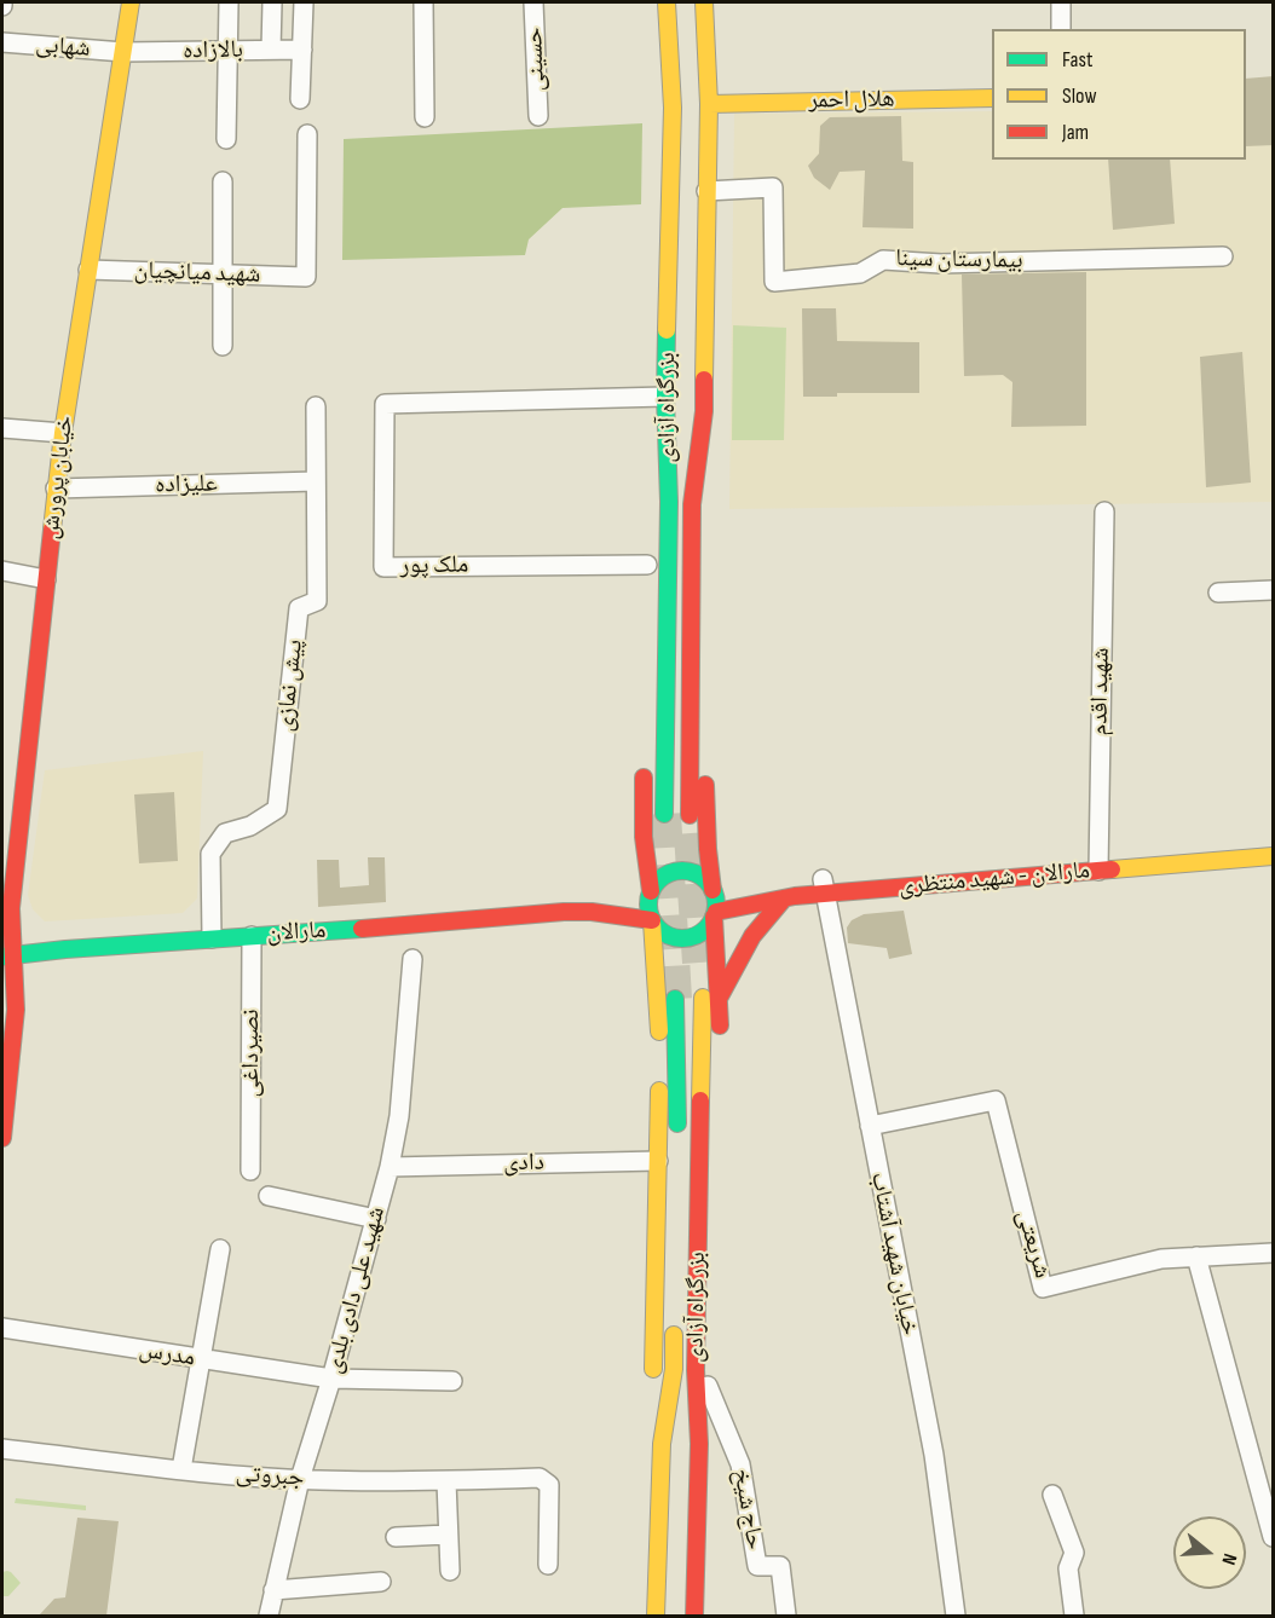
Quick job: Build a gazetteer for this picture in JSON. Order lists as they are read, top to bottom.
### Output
{
  "streets": {
    "main road": [
      "هلال احمر",
      "بزرگراه آزادی",
      "خیابان پرورش",
      "مارالان - شهید منتظری",
      "مارالان"
    ],
    "street": [
      "شهابی",
      "بالازاده",
      "حسینی",
      "بیمارستان سینا",
      "شهید میانچیان",
      "علیزاده",
      "ملک پور",
      "پیش نمازی",
      "شهید اقدم",
      "نصیرداغی",
      "دادی",
      "شریعتی",
      "خیابان شهید آشتاب",
      "شهید علی دادی بلدی",
      "مدرس",
      "جبروتی",
      "حاج شیخ"
    ]
  },
  "crossings": [
    ["شهابی", "بالازاده"],
    ["شهابی", "خیابان پرورش"],
    ["بالازاده", "خیابان پرورش"],
    ["هلال احمر", "بزرگراه آزادی"],
    ["بیمارستان سینا", "بزرگراه آزادی"],
    ["شهید میانچیان", "خیابان پرورش"],
    ["بزرگراه آزادی", "ملک پور"],
    ["بزرگراه آزادی", "مارالان - شهید منتظری"],
    ["بزرگراه آزادی", "مارالان"],
    ["خیابان پرورش", "علیزاده"],
    ["خیابان پرورش", "مارالان"],
    ["علیزاده", "پیش نمازی"],
    ["پیش نمازی", "مارالان"],
    ["شهید اقدم", "مارالان - شهید منتظری"],
    ["مارالان - شهید منتظری", "مارالان"],
    ["مارالان - شهید منتظری", "خیابان شهید آشتاب"],
    ["مارالان", "نصیرداغی"],
    ["دادی", "شهید علی دادی بلدی"],
    ["شریعتی", "خیابان شهید آشتاب"],
    ["شهید علی دادی بلدی", "مدرس"],
    ["شهید علی دادی بلدی", "جبروتی"]
  ],
  "legend": ["Fast", "Slow", "Jam"],
  "north": "right"
}
